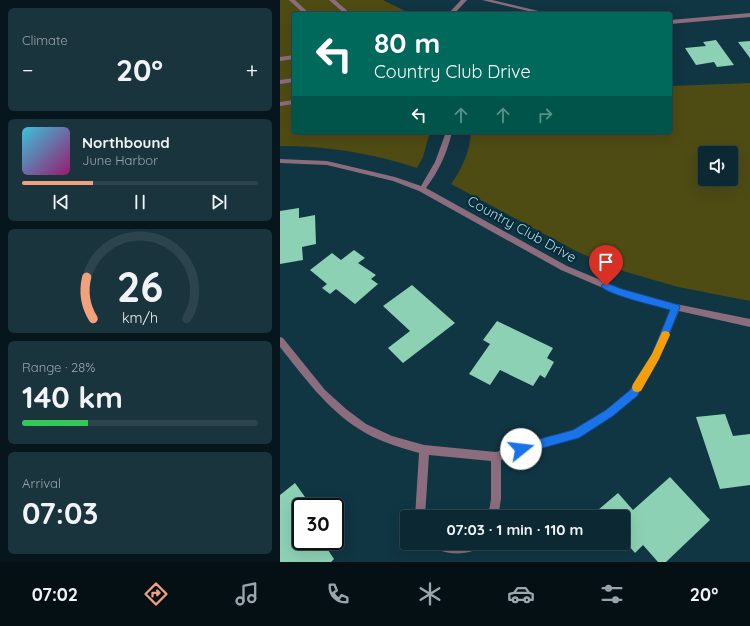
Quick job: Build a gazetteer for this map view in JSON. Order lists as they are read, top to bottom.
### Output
{
  "streets": {
    "street": ["Country Club Drive"]
  },
  "page": {
    "tile": [
      "Climate",
      ["Range · 28%", "140 km"],
      ["Arrival", "07:03"]
    ],
    "turn": ["80 m", "Country Club Drive"],
    "heat": ["−", "20°", "+"],
    "song": ["Northbound", "June Harbor"],
    "limit": "30",
    "trip": "07:03 · 1 min · 110 m",
    "tabs": ["07:02", "20°"],
    "gauge": ["26", "km/h"]
  }
}
